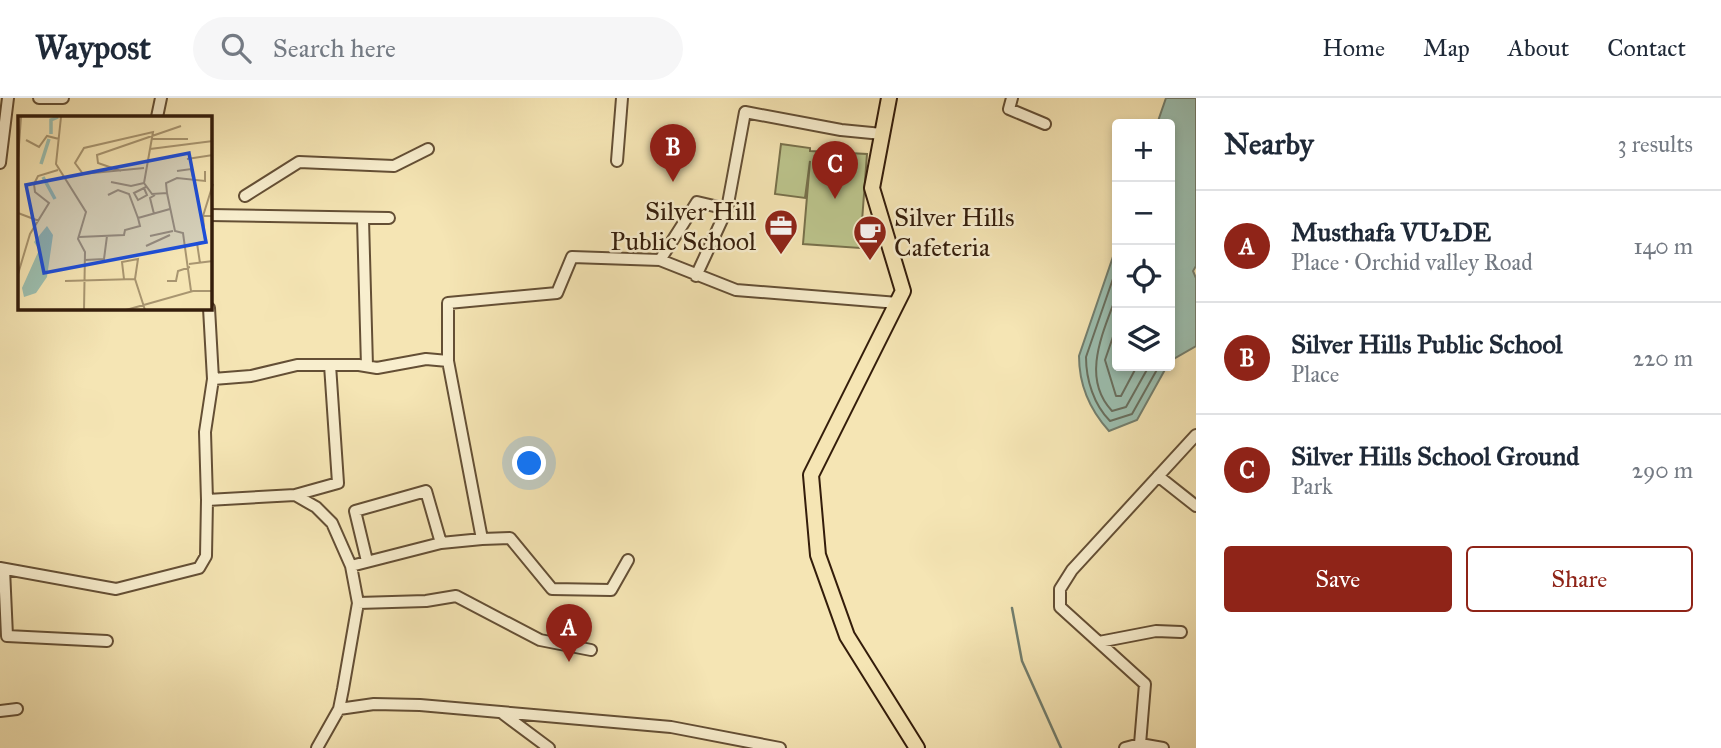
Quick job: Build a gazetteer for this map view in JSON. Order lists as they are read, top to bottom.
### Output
{
  "places": {
    "office": ["Silver Hill Public School"],
    "cafe": ["Silver Hills Cafeteria"]
  },
  "page": {
    "header": "Waypost",
    "search": "Search here",
    "nav": [
      "Home",
      "Map",
      "About",
      "Contact"
    ],
    "heading": ["Nearby", "3 results"],
    "map_buttons": ["+", "−"],
    "pins": ["B", "C", "A"],
    "list": [
      {
        "mark": "A",
        "name": "Musthafa VU2DE",
        "note": "Place · Orchid valley Road",
        "value": "140 m"
      },
      {
        "mark": "B",
        "name": "Silver Hills Public School",
        "note": "Place",
        "value": "220 m"
      },
      {
        "mark": "C",
        "name": "Silver Hills School Ground",
        "note": "Park",
        "value": "290 m"
      }
    ],
    "buttons": ["Save", "Share"]
  }
}
